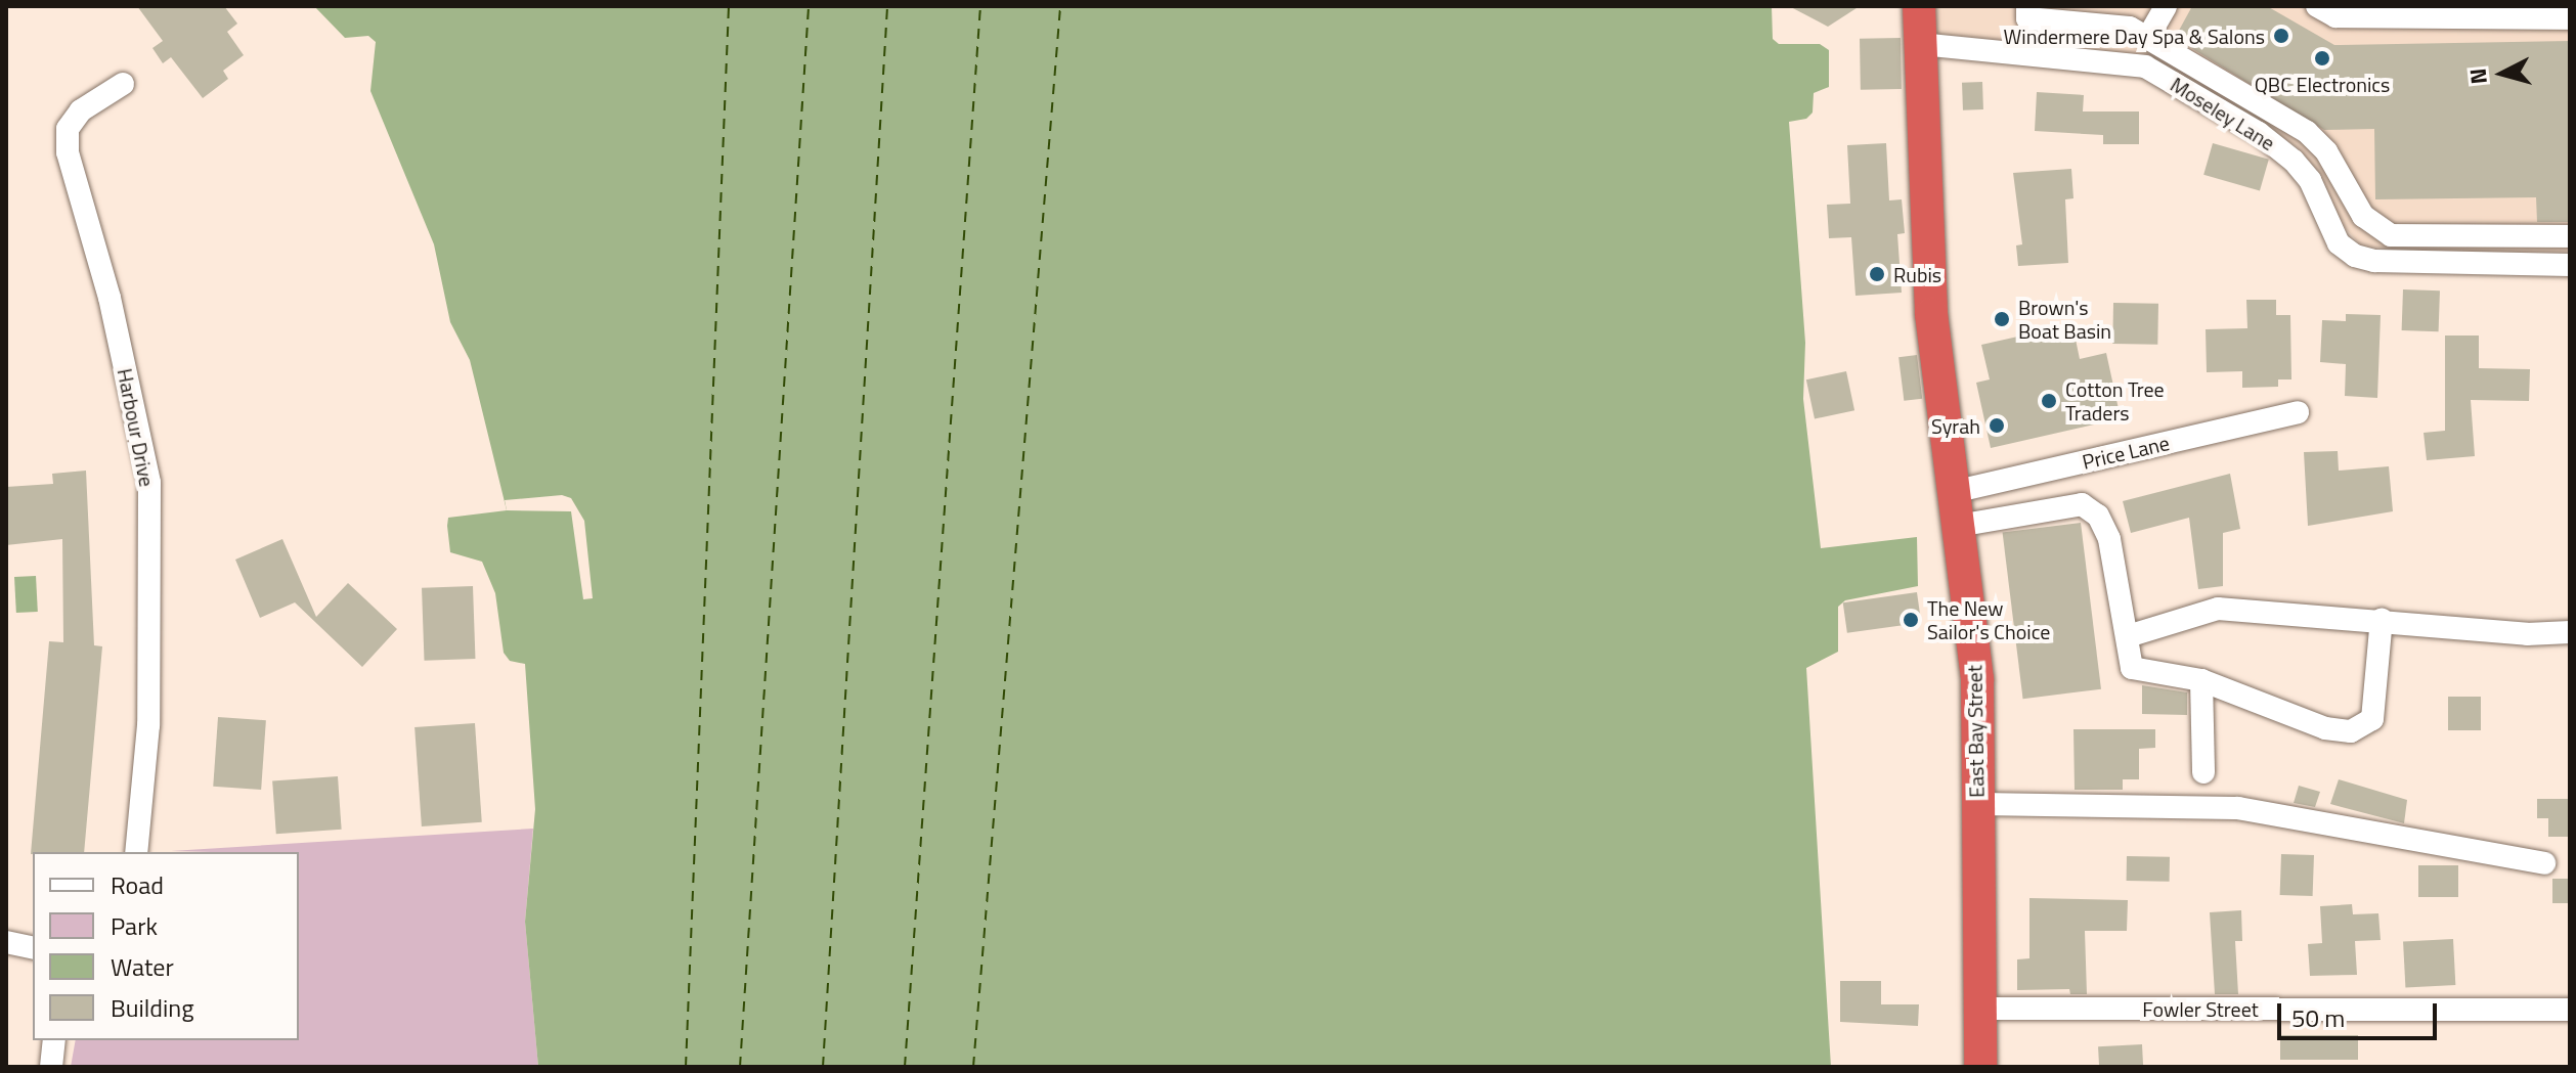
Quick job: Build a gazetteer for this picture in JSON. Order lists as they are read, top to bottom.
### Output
{
  "streets": {
    "highway": ["East Bay Street"],
    "street": [
      "Moseley Lane",
      "Harbour Drive",
      "Price Lane",
      "Fowler Street"
    ]
  },
  "crossings": [
    ["Moseley Lane", "East Bay Street"],
    ["Price Lane", "East Bay Street"],
    ["East Bay Street", "Fowler Street"]
  ],
  "places": [
    "Windermere Day Spa & Salons",
    "QBC Electronics",
    "Rubis",
    "Brown's Boat Basin",
    "Cotton Tree Traders",
    "Syrah",
    "The New Sailor's Choice"
  ],
  "legend": [
    "Road",
    "Park",
    "Water",
    "Building"
  ],
  "scale_bar": "50 m",
  "north": "left"
}
